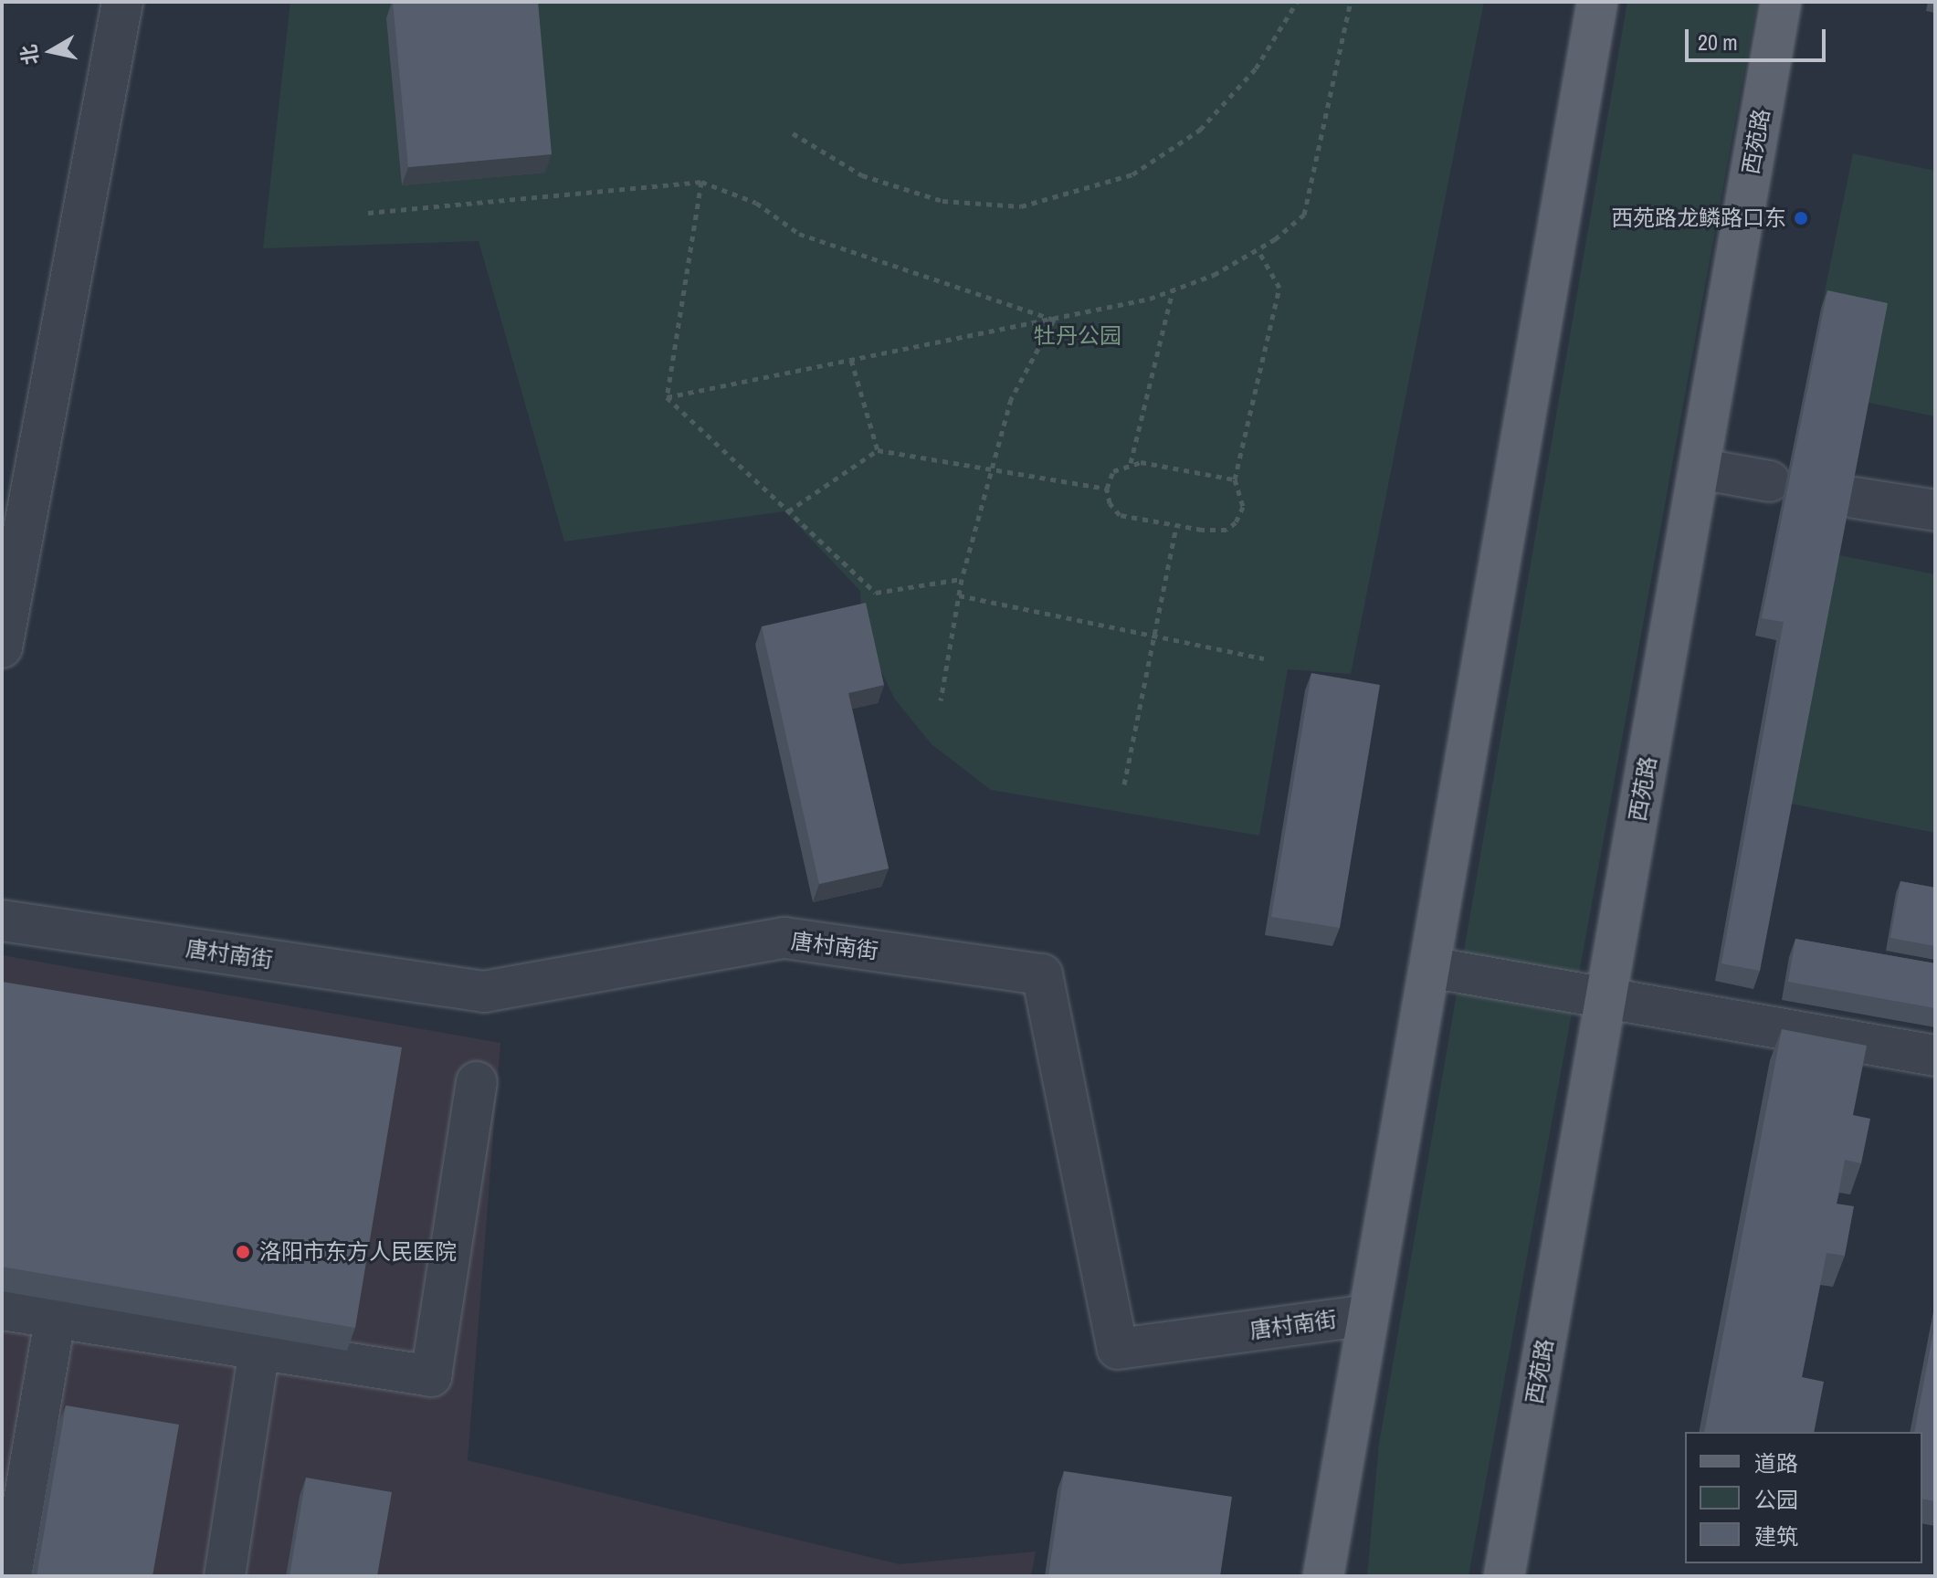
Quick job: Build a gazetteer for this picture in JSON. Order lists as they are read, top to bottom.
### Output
{
  "streets": {
    "main road": ["西苑路"],
    "lane": ["唐村南街"]
  },
  "parks": ["牡丹公园"],
  "places": ["西苑路龙鳞路口东", "洛阳市东方人民医院"],
  "legend": ["道路", "公园", "建筑"],
  "scale_bar": "20 m",
  "north": "left"
}
